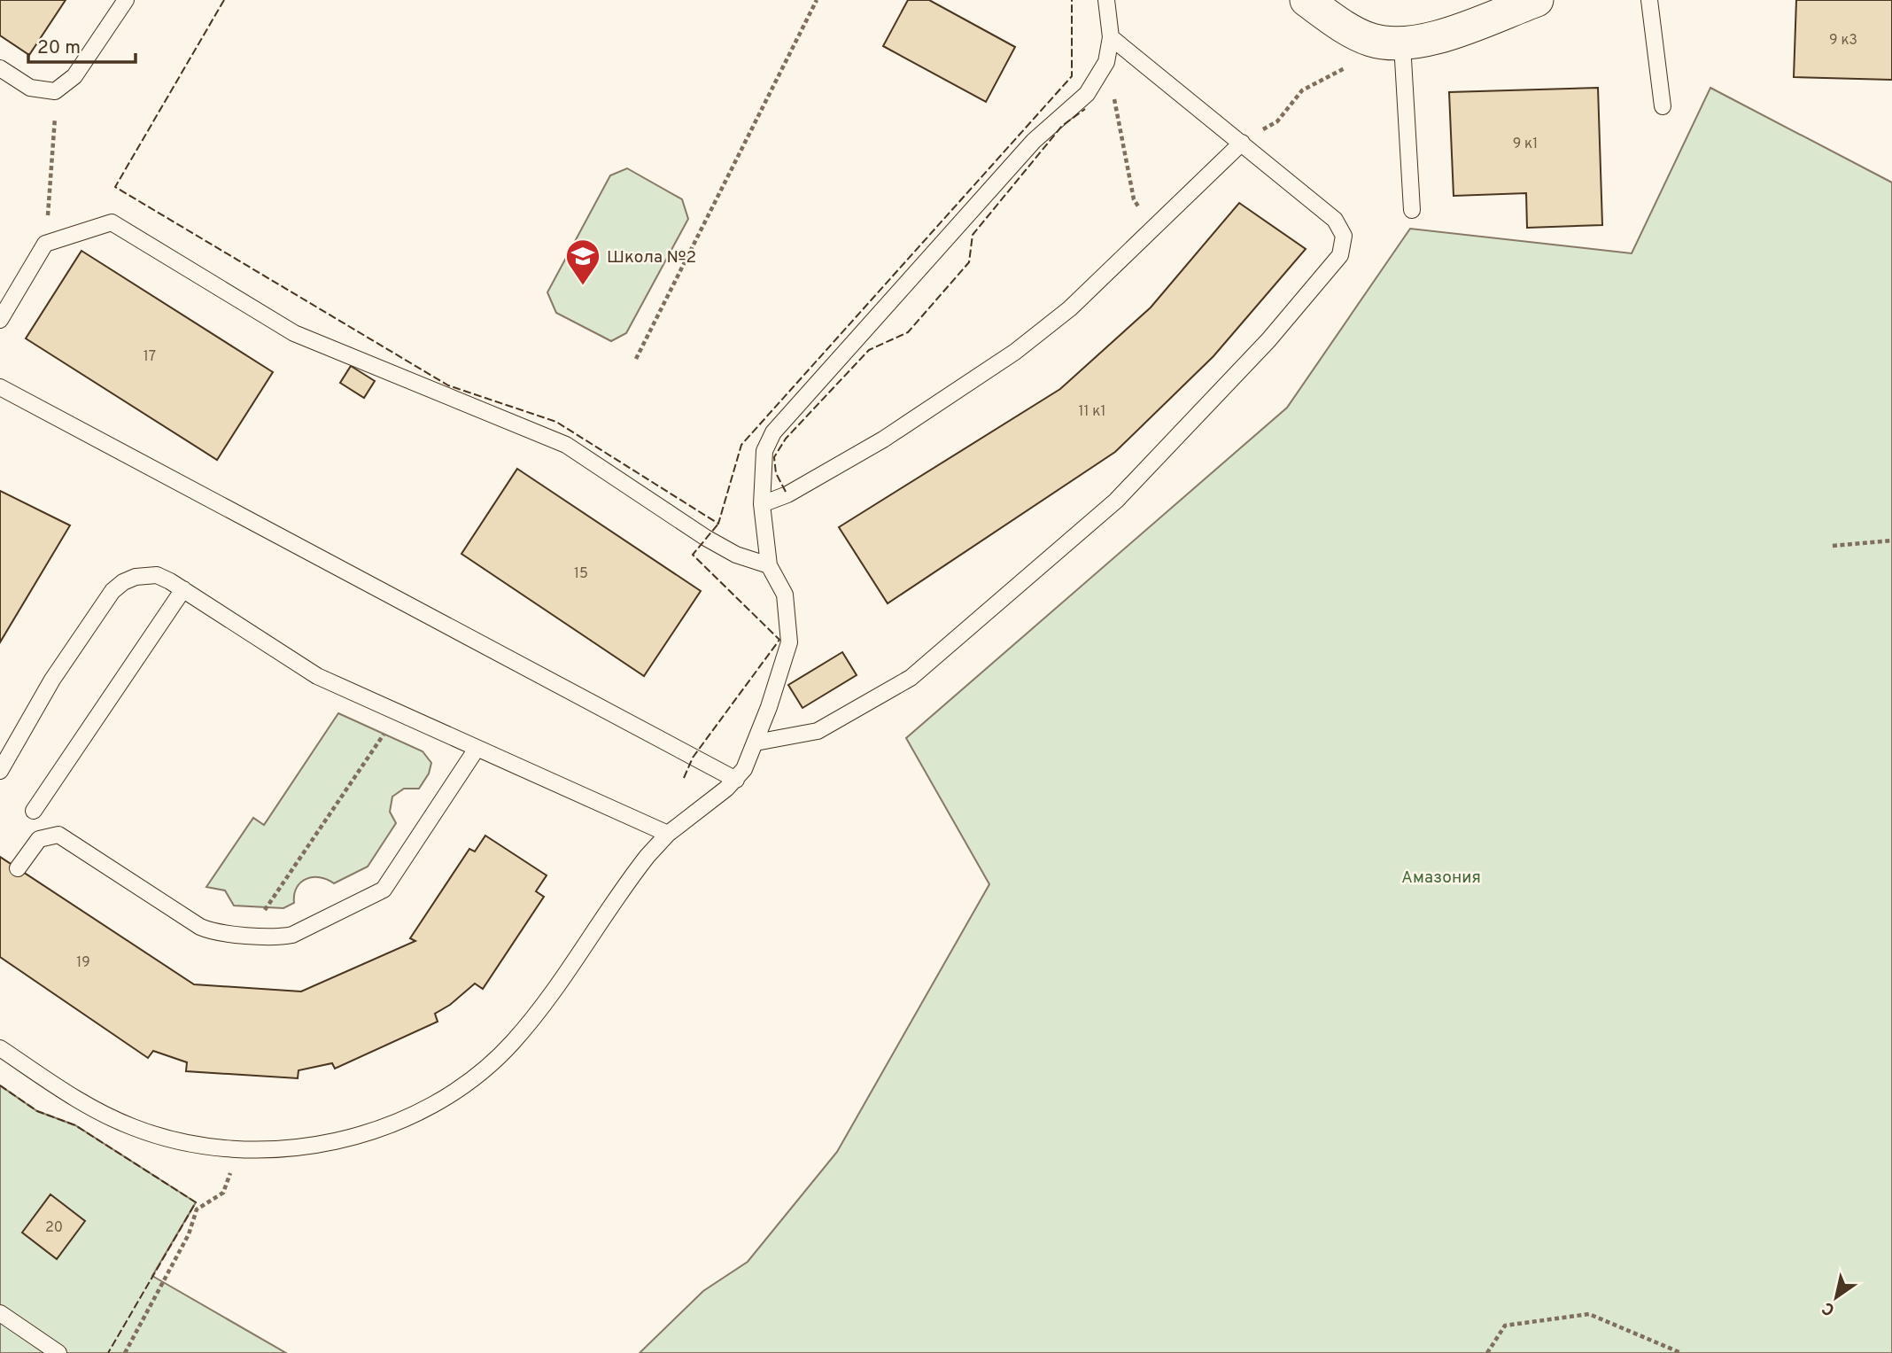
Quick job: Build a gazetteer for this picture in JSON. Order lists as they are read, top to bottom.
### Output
{
  "parks": ["Амазония"],
  "places": {
    "school or university": ["Школа №2"]
  },
  "house_numbers": [
    "9 к3",
    "9 к1",
    "17",
    "11 к1",
    "15",
    "19",
    "20"
  ],
  "scale_bar": "20 m",
  "north": "bottom left"
}
